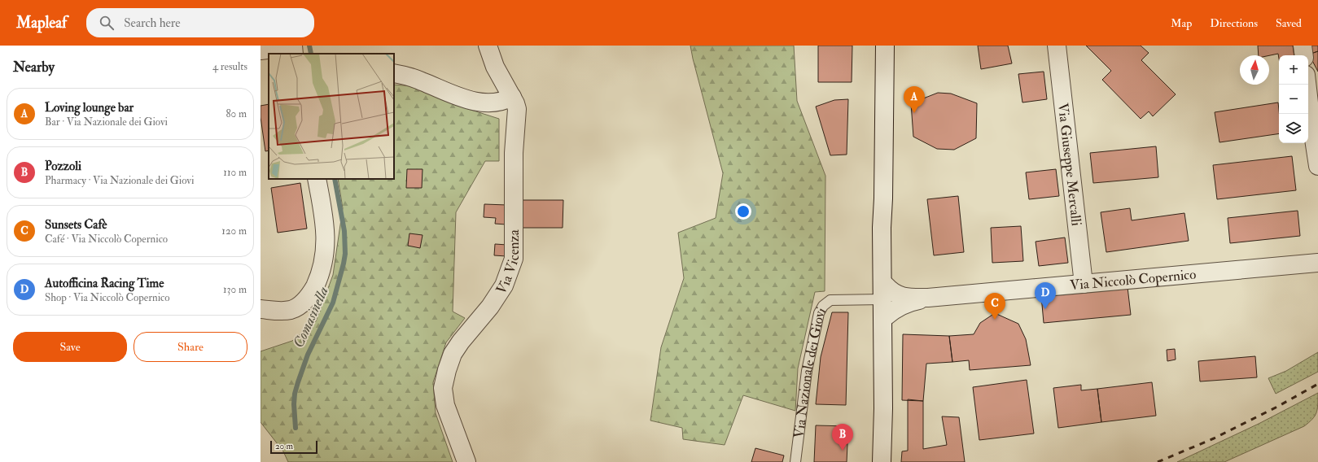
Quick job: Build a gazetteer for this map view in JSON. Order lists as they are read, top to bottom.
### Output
{
  "streets": {
    "street": ["Via Giuseppe Mercalli", "Via Vicenza", "Via Niccolò Copernico"],
    "lane": ["Via Nazionale dei Giovi"]
  },
  "crossings": [
    ["Via Giuseppe Mercalli", "Via Niccolò Copernico"],
    ["Via Niccolò Copernico", "Via Nazionale dei Giovi"]
  ],
  "water": ["Comasinella"],
  "scale_bar": "20 m",
  "north": "top",
  "page": {
    "header": "Mapleaf",
    "search": "Search here",
    "nav": ["Map", "Directions", "Saved"],
    "heading": ["Nearby", "4 results"],
    "map_buttons": ["+", "−"],
    "pins": [
      "A",
      "D",
      "C",
      "B"
    ],
    "list": [
      {
        "mark": "A",
        "name": "Loving lounge bar",
        "note": "Bar · Via Nazionale dei Giovi",
        "value": "80 m"
      },
      {
        "mark": "B",
        "name": "Pozzoli",
        "note": "Pharmacy · Via Nazionale dei Giovi",
        "value": "110 m"
      },
      {
        "mark": "C",
        "name": "Sunsets Cafè",
        "note": "Café · Via Niccolò Copernico",
        "value": "120 m"
      },
      {
        "mark": "D",
        "name": "Autofficina Racing Time",
        "note": "Shop · Via Niccolò Copernico",
        "value": "130 m"
      }
    ],
    "buttons": ["Save", "Share"],
    "scale": "20 m"
  }
}
